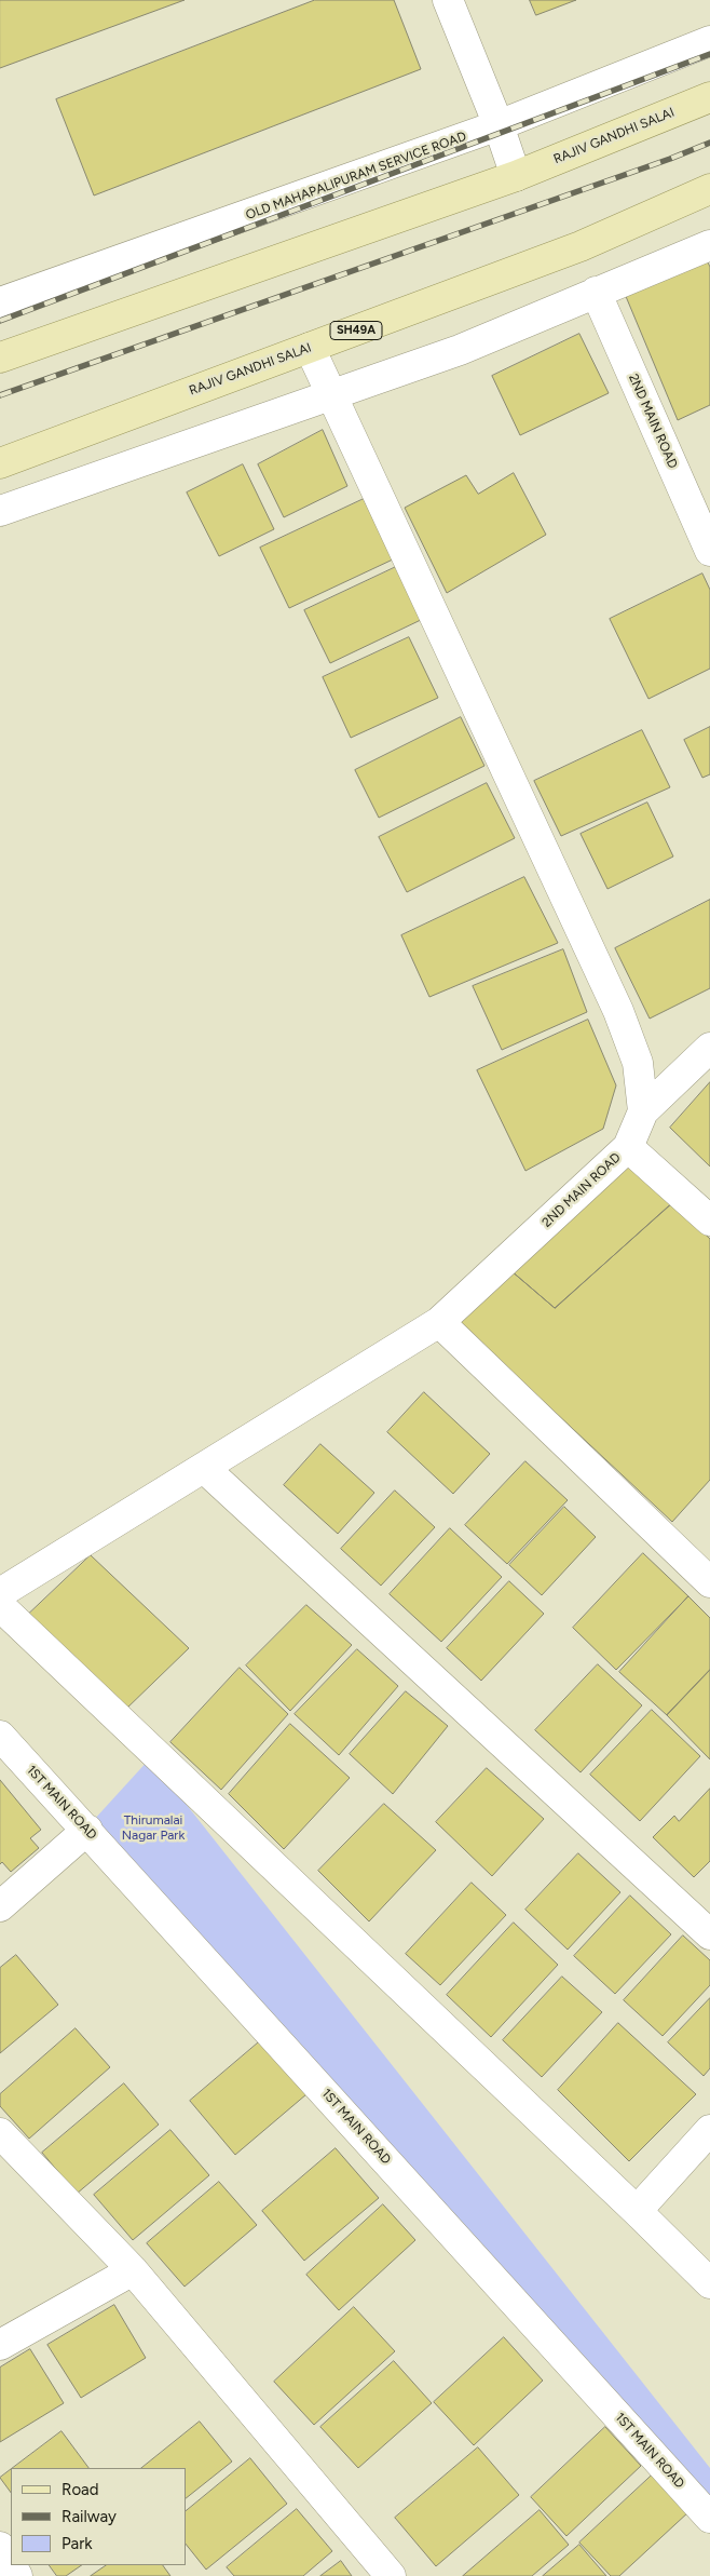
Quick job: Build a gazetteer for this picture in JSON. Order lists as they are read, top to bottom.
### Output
{
  "streets": {
    "main road": ["RAJIV GANDHI SALAI", "SH49A"],
    "street": ["OLD MAHAPALIPURAM SERVICE ROAD", "2ND MAIN ROAD", "1ST MAIN ROAD"]
  },
  "parks": ["Thirumalai Nagar Park"],
  "legend": ["Road", "Railway", "Park"]
}
